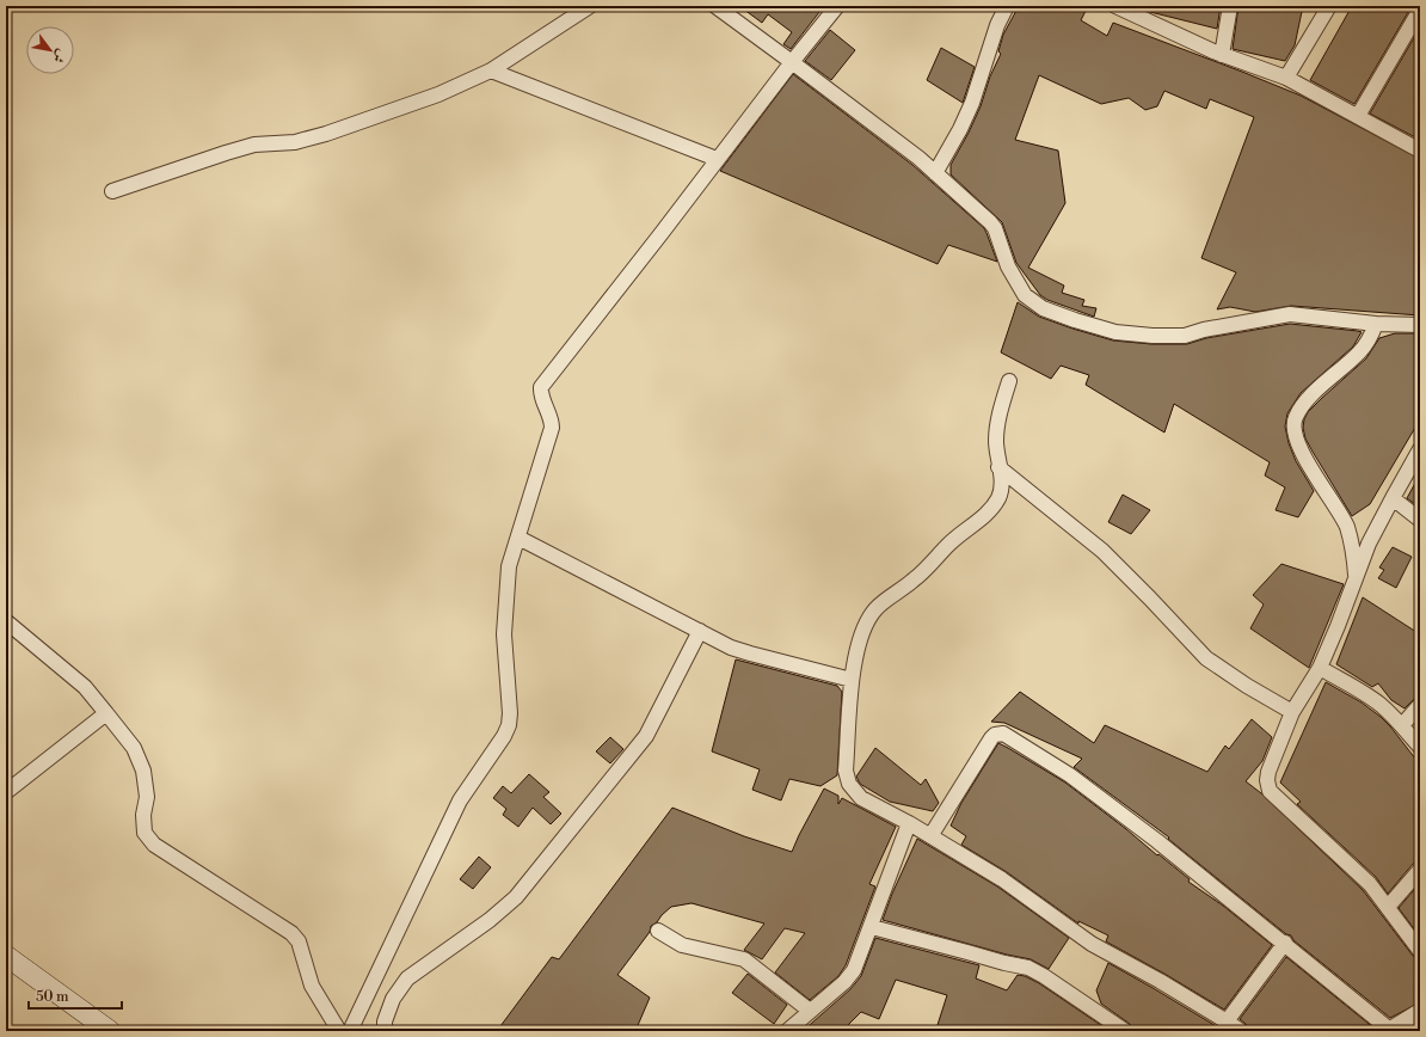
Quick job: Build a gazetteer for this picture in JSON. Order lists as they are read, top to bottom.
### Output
{
  "scale_bar": "50 m",
  "north": "bottom right"
}
